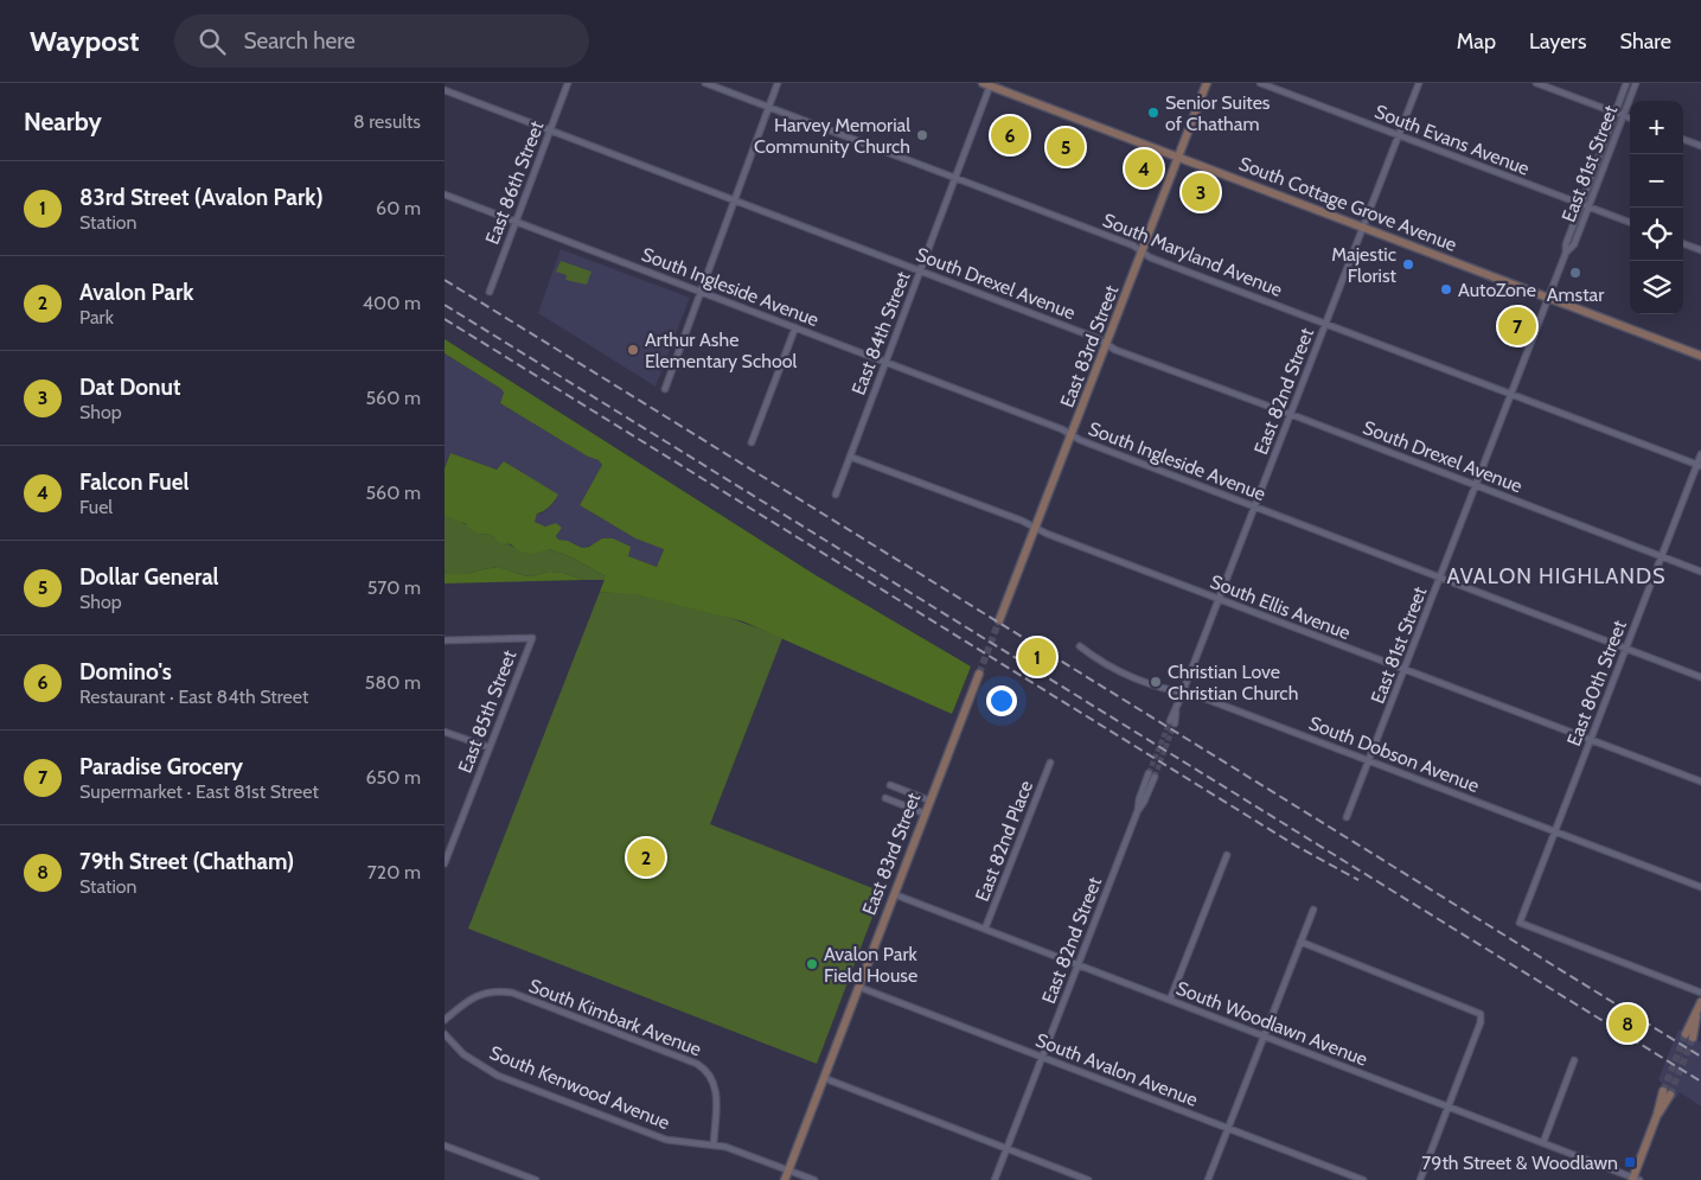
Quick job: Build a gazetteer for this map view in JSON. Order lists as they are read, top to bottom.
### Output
{
  "streets": {
    "street": [
      "South Evans Avenue",
      "East 81st Street",
      "East 86th Street",
      "South Cottage Grove Avenue",
      "South Maryland Avenue",
      "South Drexel Avenue",
      "South Ingleside Avenue",
      "East 84th Street",
      "East 83rd Street",
      "East 82nd Street",
      "South Ellis Avenue",
      "East 80th Street",
      "East 85th Street",
      "South Dobson Avenue",
      "East 82nd Place",
      "South Kimbark Avenue",
      "South Woodlawn Avenue",
      "South Avalon Avenue",
      "South Kenwood Avenue"
    ]
  },
  "crossings": [
    ["South Evans Avenue", "East 81st Street"],
    ["South Evans Avenue", "East 82nd Street"],
    ["East 81st Street", "South Cottage Grove Avenue"],
    ["East 81st Street", "South Maryland Avenue"],
    ["East 81st Street", "South Drexel Avenue"],
    ["East 81st Street", "South Ingleside Avenue"],
    ["East 81st Street", "South Ellis Avenue"],
    ["East 81st Street", "South Dobson Avenue"],
    ["East 86th Street", "South Drexel Avenue"],
    ["East 86th Street", "South Ingleside Avenue"],
    ["South Cottage Grove Avenue", "East 84th Street"],
    ["South Cottage Grove Avenue", "East 83rd Street"],
    ["South Cottage Grove Avenue", "East 82nd Street"],
    ["South Maryland Avenue", "East 84th Street"],
    ["South Maryland Avenue", "East 83rd Street"],
    ["South Maryland Avenue", "East 82nd Street"],
    ["South Maryland Avenue", "East 80th Street"],
    ["South Drexel Avenue", "East 84th Street"],
    ["South Drexel Avenue", "East 83rd Street"],
    ["South Drexel Avenue", "East 82nd Street"],
    ["South Drexel Avenue", "East 80th Street"],
    ["South Ingleside Avenue", "East 84th Street"],
    ["South Ingleside Avenue", "East 83rd Street"],
    ["South Ingleside Avenue", "East 82nd Street"],
    ["South Ingleside Avenue", "East 80th Street"],
    ["East 84th Street", "South Ellis Avenue"],
    ["East 83rd Street", "South Ellis Avenue"],
    ["East 83rd Street", "South Woodlawn Avenue"],
    ["East 83rd Street", "South Avalon Avenue"],
    ["East 83rd Street", "South Kenwood Avenue"],
    ["East 82nd Street", "South Ellis Avenue"],
    ["East 82nd Street", "South Dobson Avenue"],
    ["East 82nd Street", "South Woodlawn Avenue"],
    ["East 82nd Street", "South Avalon Avenue"],
    ["South Ellis Avenue", "East 80th Street"],
    ["East 80th Street", "South Dobson Avenue"],
    ["East 82nd Place", "South Woodlawn Avenue"],
    ["South Kimbark Avenue", "South Kenwood Avenue"]
  ],
  "districts": ["AVALON HIGHLANDS"],
  "places": {
    "other": [
      "Senior Suites of Chatham",
      "Harvey Memorial Community Church",
      "Majestic Florist",
      "Amstar",
      "AutoZone",
      "Arthur Ashe Elementary School",
      "Christian Love Christian Church",
      "Avalon Park Field House"
    ],
    "transit": ["79th Street & Woodlawn"]
  },
  "page": {
    "header": "Waypost",
    "search": "Search here",
    "nav": ["Map", "Layers", "Share"],
    "heading": ["Nearby", "8 results"],
    "map_buttons": ["+", "−"],
    "pins": [
      "6",
      "5",
      "4",
      "3",
      "7",
      "1",
      "2",
      "8"
    ],
    "list": [
      {
        "mark": "1",
        "name": "83rd Street (Avalon Park)",
        "note": "Station",
        "value": "60 m"
      },
      {
        "mark": "2",
        "name": "Avalon Park",
        "note": "Park",
        "value": "400 m"
      },
      {
        "mark": "3",
        "name": "Dat Donut",
        "note": "Shop",
        "value": "560 m"
      },
      {
        "mark": "4",
        "name": "Falcon Fuel",
        "note": "Fuel",
        "value": "560 m"
      },
      {
        "mark": "5",
        "name": "Dollar General",
        "note": "Shop",
        "value": "570 m"
      },
      {
        "mark": "6",
        "name": "Domino's",
        "note": "Restaurant · East 84th Street",
        "value": "580 m"
      },
      {
        "mark": "7",
        "name": "Paradise Grocery",
        "note": "Supermarket · East 81st Street",
        "value": "650 m"
      },
      {
        "mark": "8",
        "name": "79th Street (Chatham)",
        "note": "Station",
        "value": "720 m"
      }
    ]
  }
}
